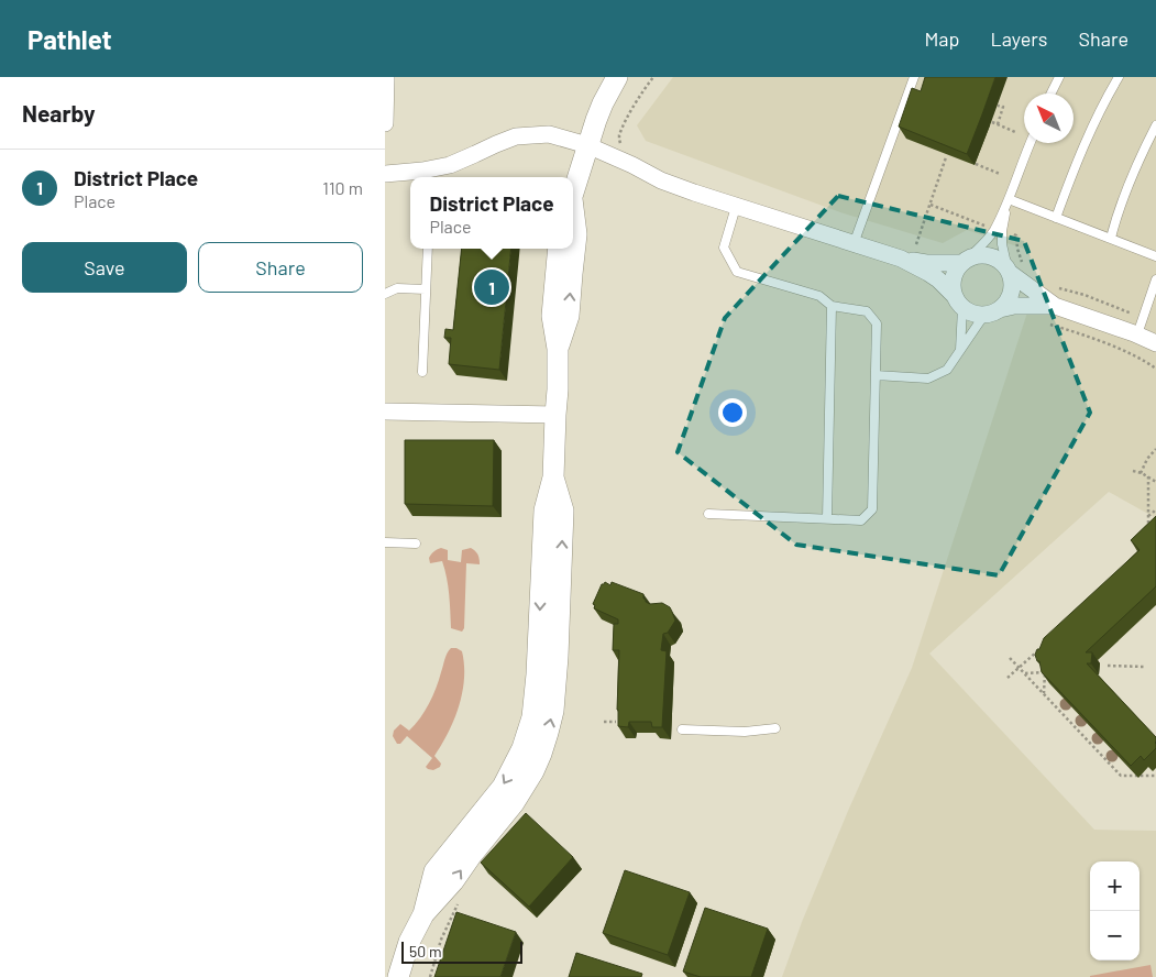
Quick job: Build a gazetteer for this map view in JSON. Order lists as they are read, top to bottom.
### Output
{
  "scale_bar": "50 m",
  "north": "top left",
  "page": {
    "header": "Pathlet",
    "nav": ["Map", "Layers", "Share"],
    "heading": "Nearby",
    "list": [
      {
        "mark": "1",
        "name": "District Place",
        "note": "Place",
        "value": "110 m"
      }
    ],
    "popup": ["District Place", "Place"],
    "buttons": ["Save", "Share"],
    "pins": "1",
    "map_buttons": ["+", "−"],
    "scale": "50 m"
  }
}
